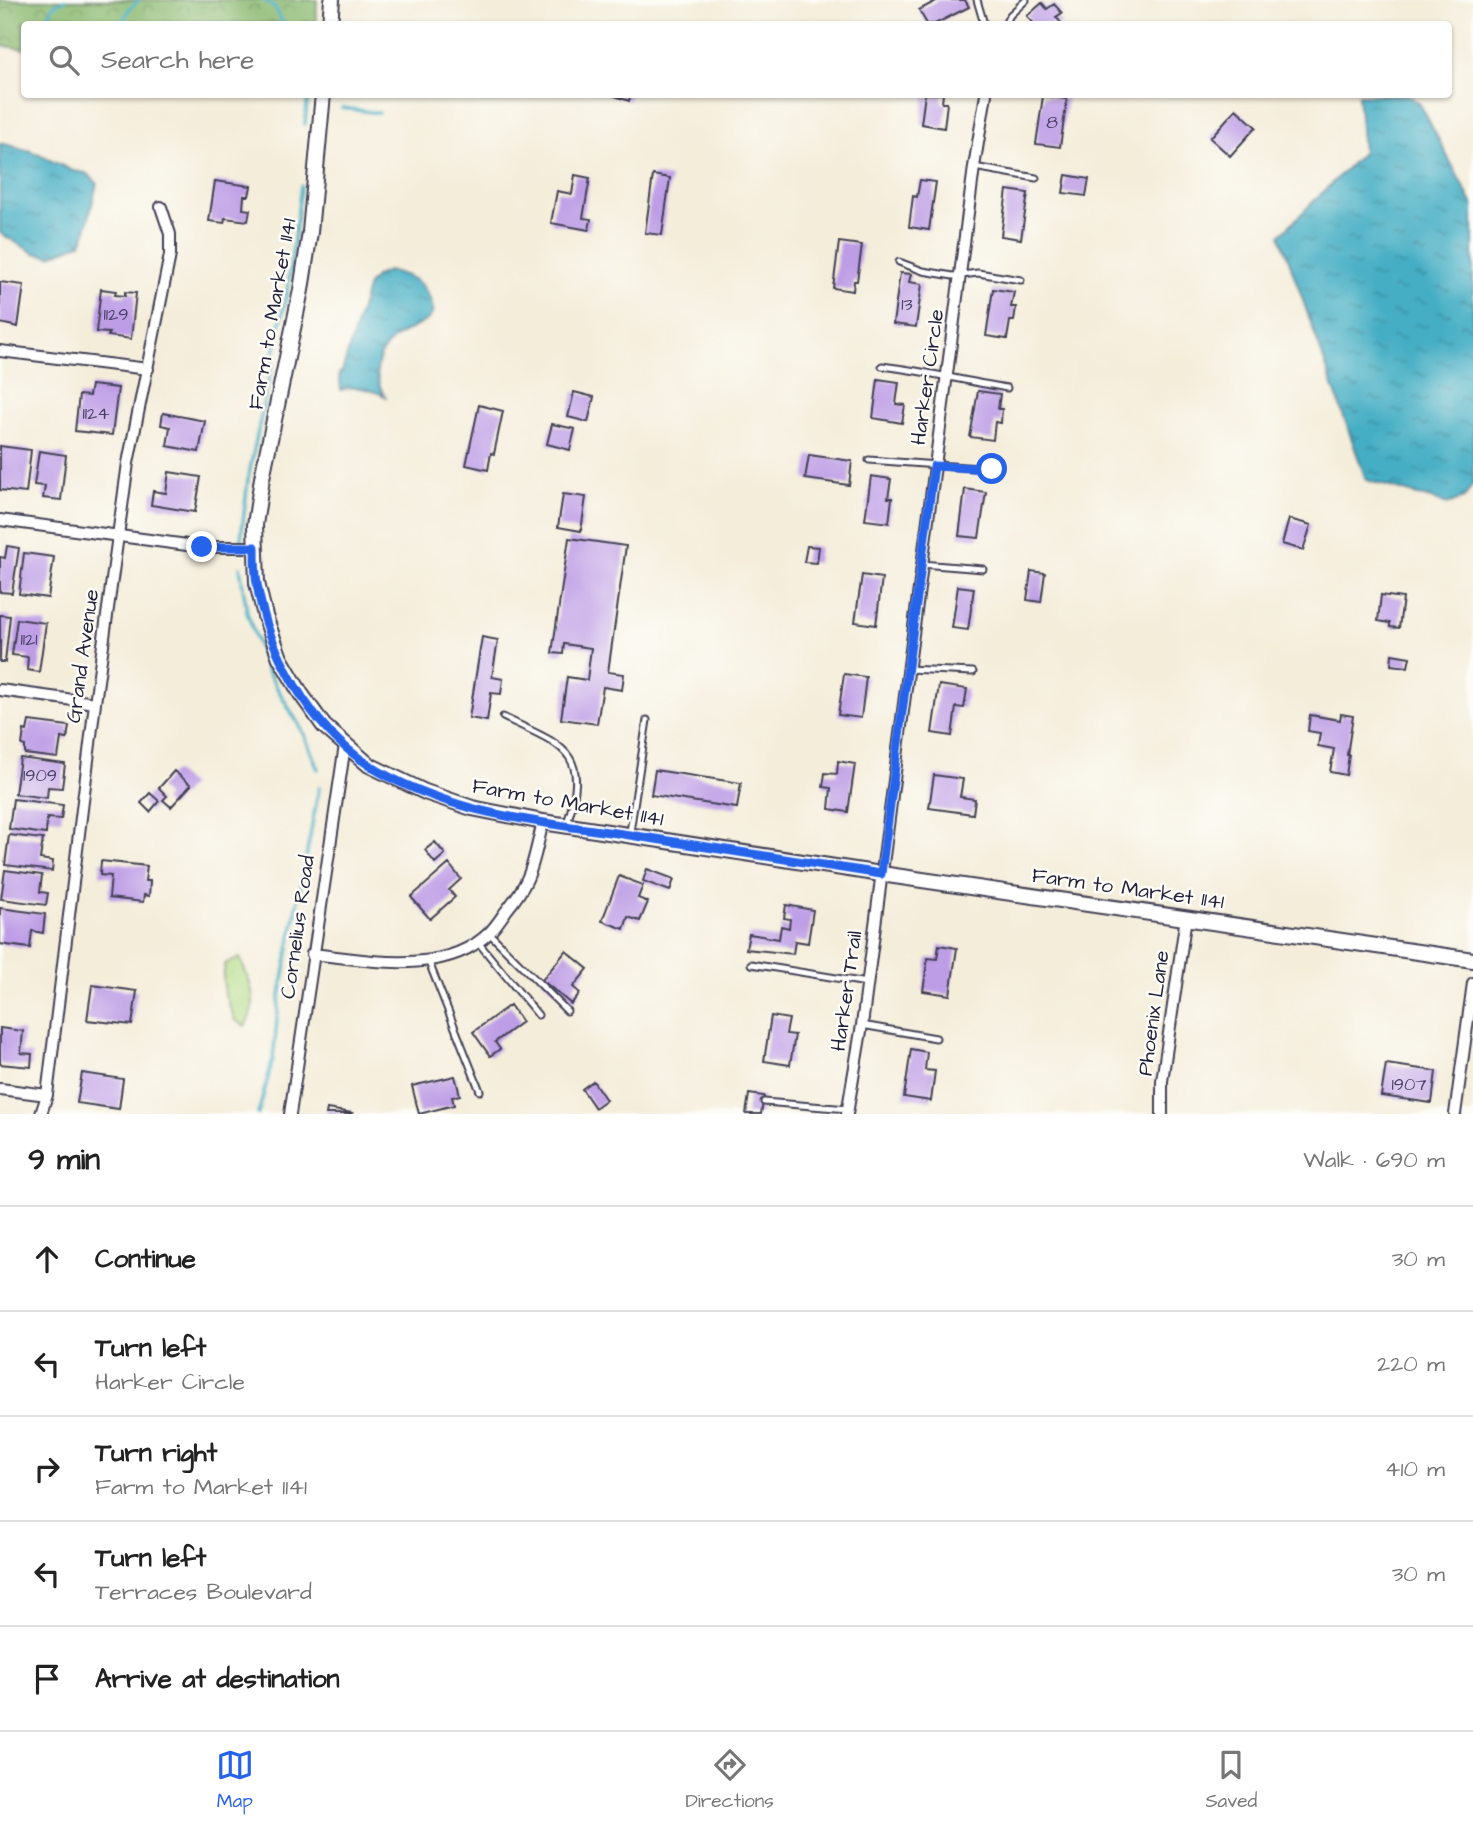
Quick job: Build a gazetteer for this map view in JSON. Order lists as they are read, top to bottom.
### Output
{
  "streets": {
    "street": [
      "Farm to Market 1141",
      "Harker Circle",
      "Grand Avenue",
      "Cornelius Road",
      "Harker Trail",
      "Phoenix Lane"
    ]
  },
  "crossings": [
    ["Farm to Market 1141", "Harker Circle"],
    ["Farm to Market 1141", "Cornelius Road"],
    ["Farm to Market 1141", "Harker Trail"],
    ["Farm to Market 1141", "Phoenix Lane"],
    ["Harker Circle", "Harker Trail"]
  ],
  "house_numbers": [
    "8",
    "13",
    "1129",
    "1124",
    "1121",
    "1909",
    "1907"
  ],
  "page": {
    "search": "Search here",
    "heading": ["9 min", "Walk · 690 m"],
    "list": [
      ["Continue", "30 m"],
      ["Turn left", "Harker Circle", "220 m"],
      ["Turn right", "Farm to Market 1141", "410 m"],
      ["Turn left", "Terraces Boulevard", "30 m"],
      "Arrive at destination"
    ],
    "nav": ["Map", "Directions", "Saved"]
  }
}
